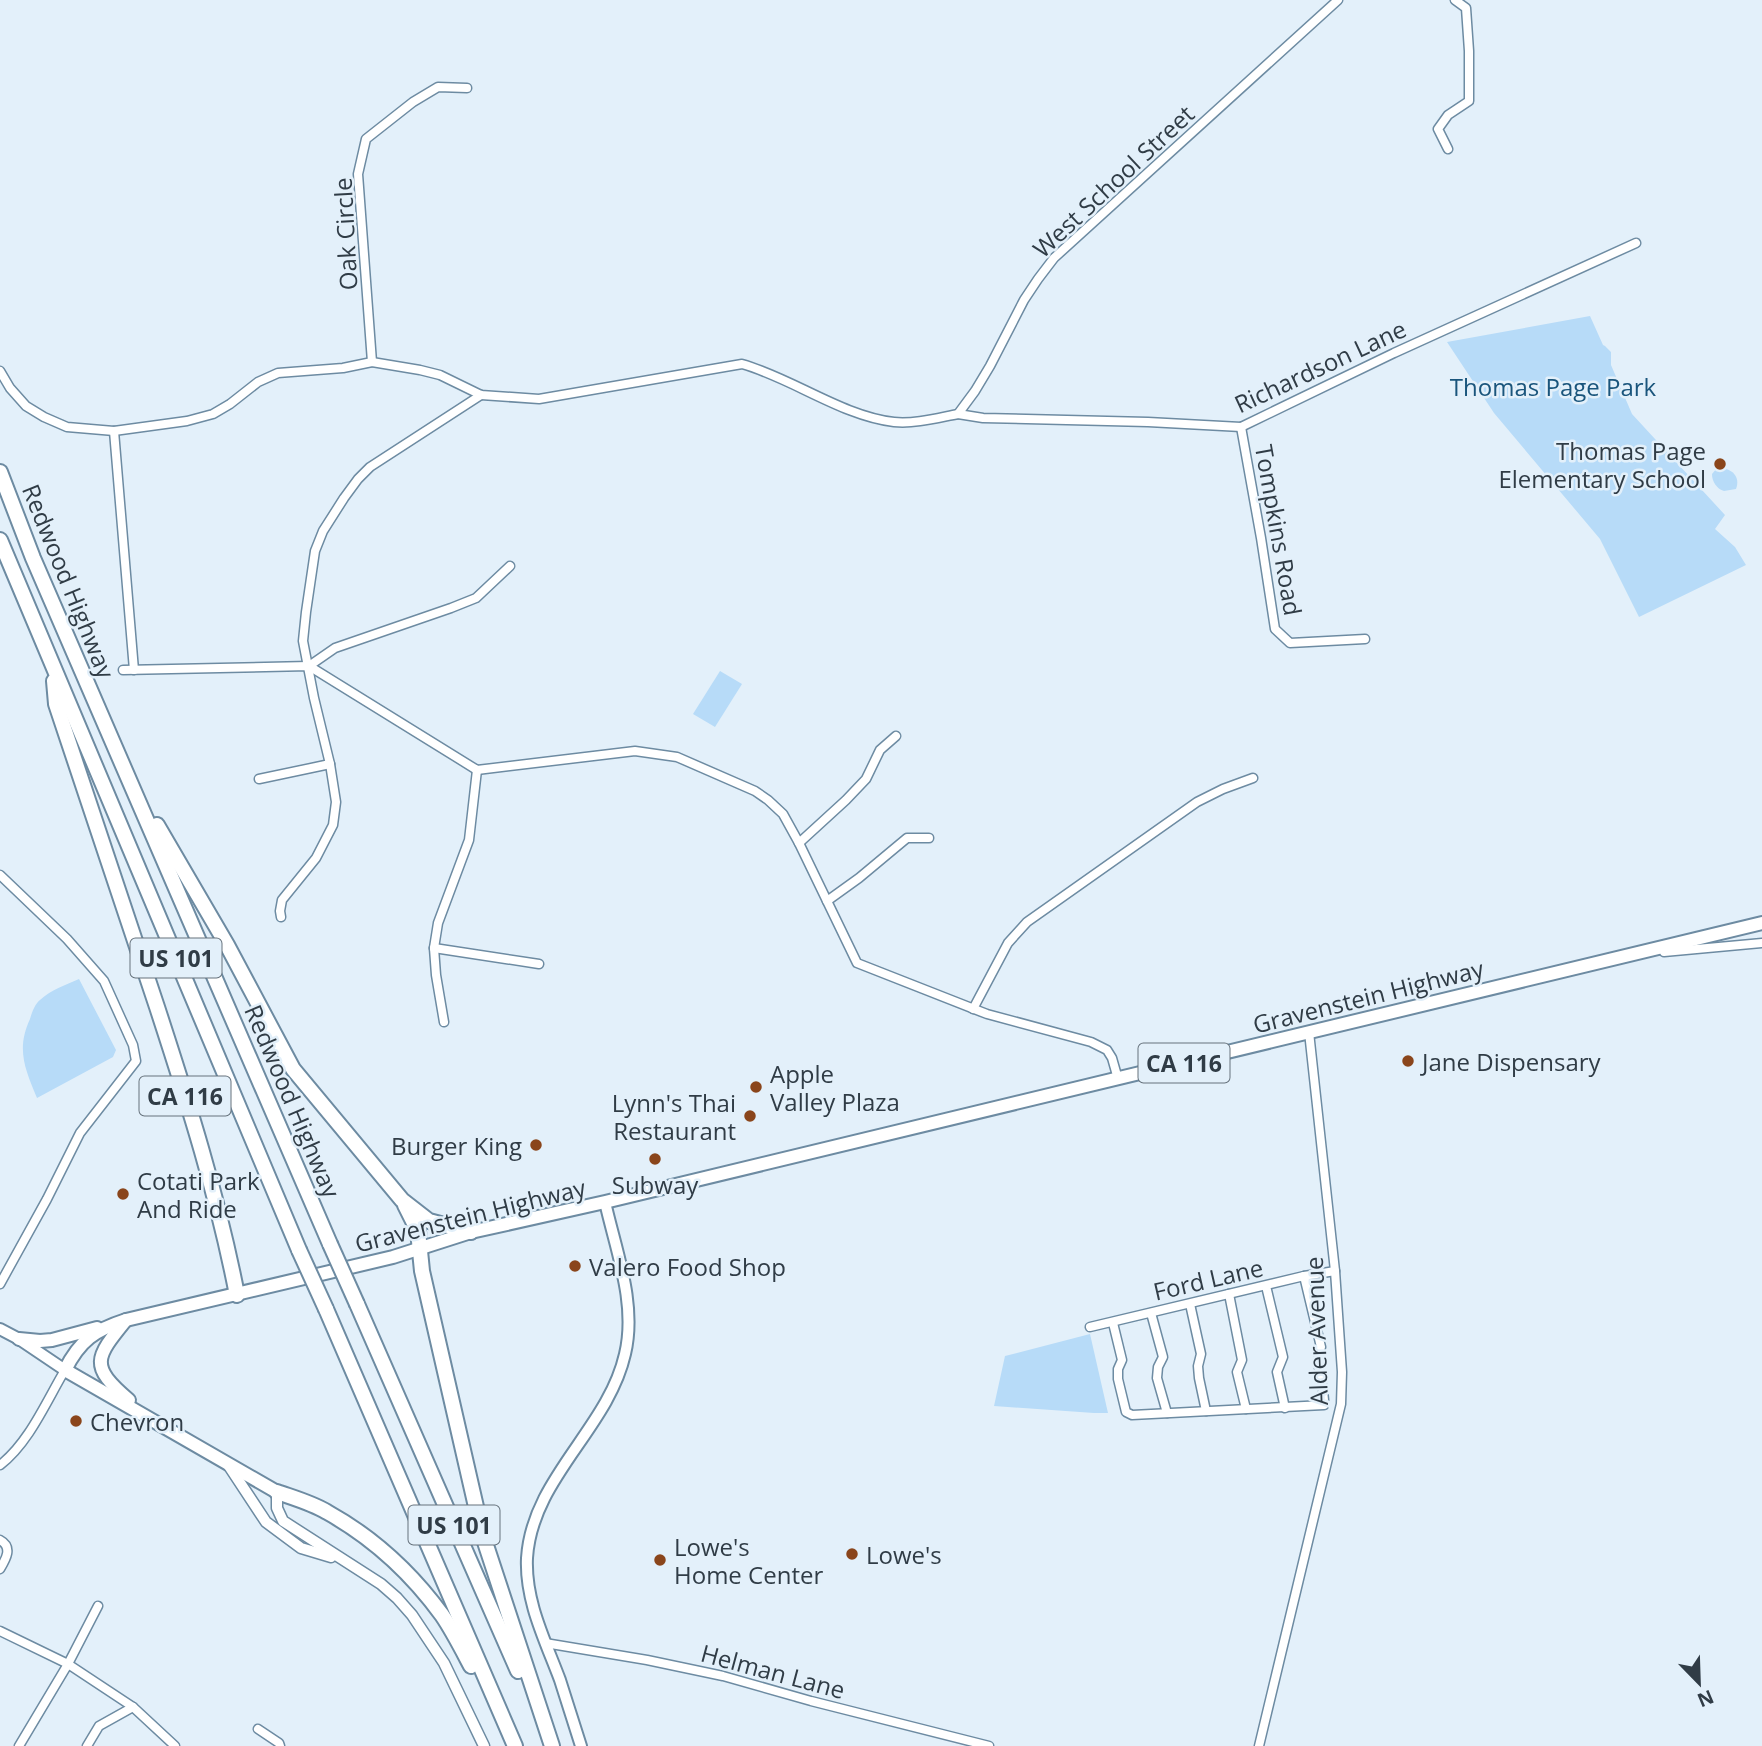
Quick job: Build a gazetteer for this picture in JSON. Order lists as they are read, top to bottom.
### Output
{
  "streets": {
    "highway": ["Redwood Highway", "US 101", "CA 116"],
    "main road": ["Gravenstein Highway"],
    "street": [
      "West School Street",
      "Oak Circle",
      "Richardson Lane",
      "Tompkins Road",
      "Ford Lane",
      "Alder Avenue",
      "Helman Lane"
    ]
  },
  "crossings": [
    ["West School Street", "Richardson Lane"],
    ["Richardson Lane", "Tompkins Road"],
    ["Redwood Highway", "CA 116"],
    ["Gravenstein Highway", "CA 116"],
    ["Gravenstein Highway", "Alder Avenue"],
    ["Ford Lane", "Alder Avenue"]
  ],
  "parks": ["Thomas Page Park"],
  "places": [
    "Thomas Page Elementary School",
    "Jane Dispensary",
    "Apple Valley Plaza",
    "Lynn's Thai Restaurant",
    "Burger King",
    "Subway",
    "Cotati Park And Ride",
    "Valero Food Shop",
    "Chevron",
    "Lowe's",
    "Lowe's Home Center"
  ],
  "north": "bottom right"
}
